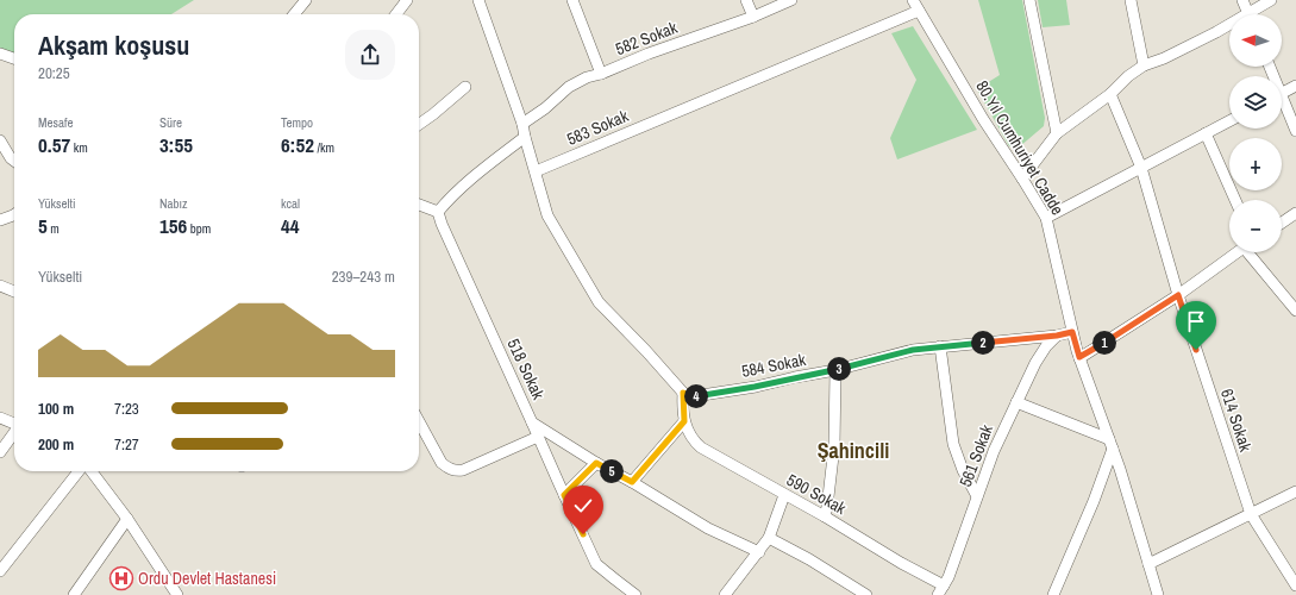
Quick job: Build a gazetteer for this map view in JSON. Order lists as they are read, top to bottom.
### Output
{
  "streets": {
    "street": [
      "582 Sokak",
      "583 Sokak",
      "80.Yıl Cumhuriyet Cadde",
      "584 Sokak",
      "518 Sokak",
      "614 Sokak",
      "561 Sokak",
      "590 Sokak"
    ]
  },
  "crossings": [
    ["583 Sokak", "80.Yıl Cumhuriyet Cadde"],
    ["80.Yıl Cumhuriyet Cadde", "584 Sokak"],
    ["584 Sokak", "561 Sokak"],
    ["561 Sokak", "590 Sokak"]
  ],
  "districts": ["Şahincili"],
  "places": {
    "hospital": ["Ordu Devlet Hastanesi"]
  },
  "north": "left",
  "page": {
    "map_buttons": ["+", "−"],
    "heading": ["Akşam koşusu", "20:25"],
    "stats": [
      ["Mesafe", "0.57 km"],
      ["Süre", "3:55"],
      ["Tempo", "6:52 /km"],
      ["Yükselti", "5 m"],
      ["Nabız", "156 bpm"],
      ["kcal", "44"]
    ],
    "chart": ["Yükselti", "239–243 m"],
    "pins": [
      "1",
      "2",
      "3",
      "4",
      "5"
    ],
    "list": [
      {
        "name": "100 m",
        "note": "7:23"
      },
      {
        "name": "200 m",
        "note": "7:27"
      }
    ]
  }
}
